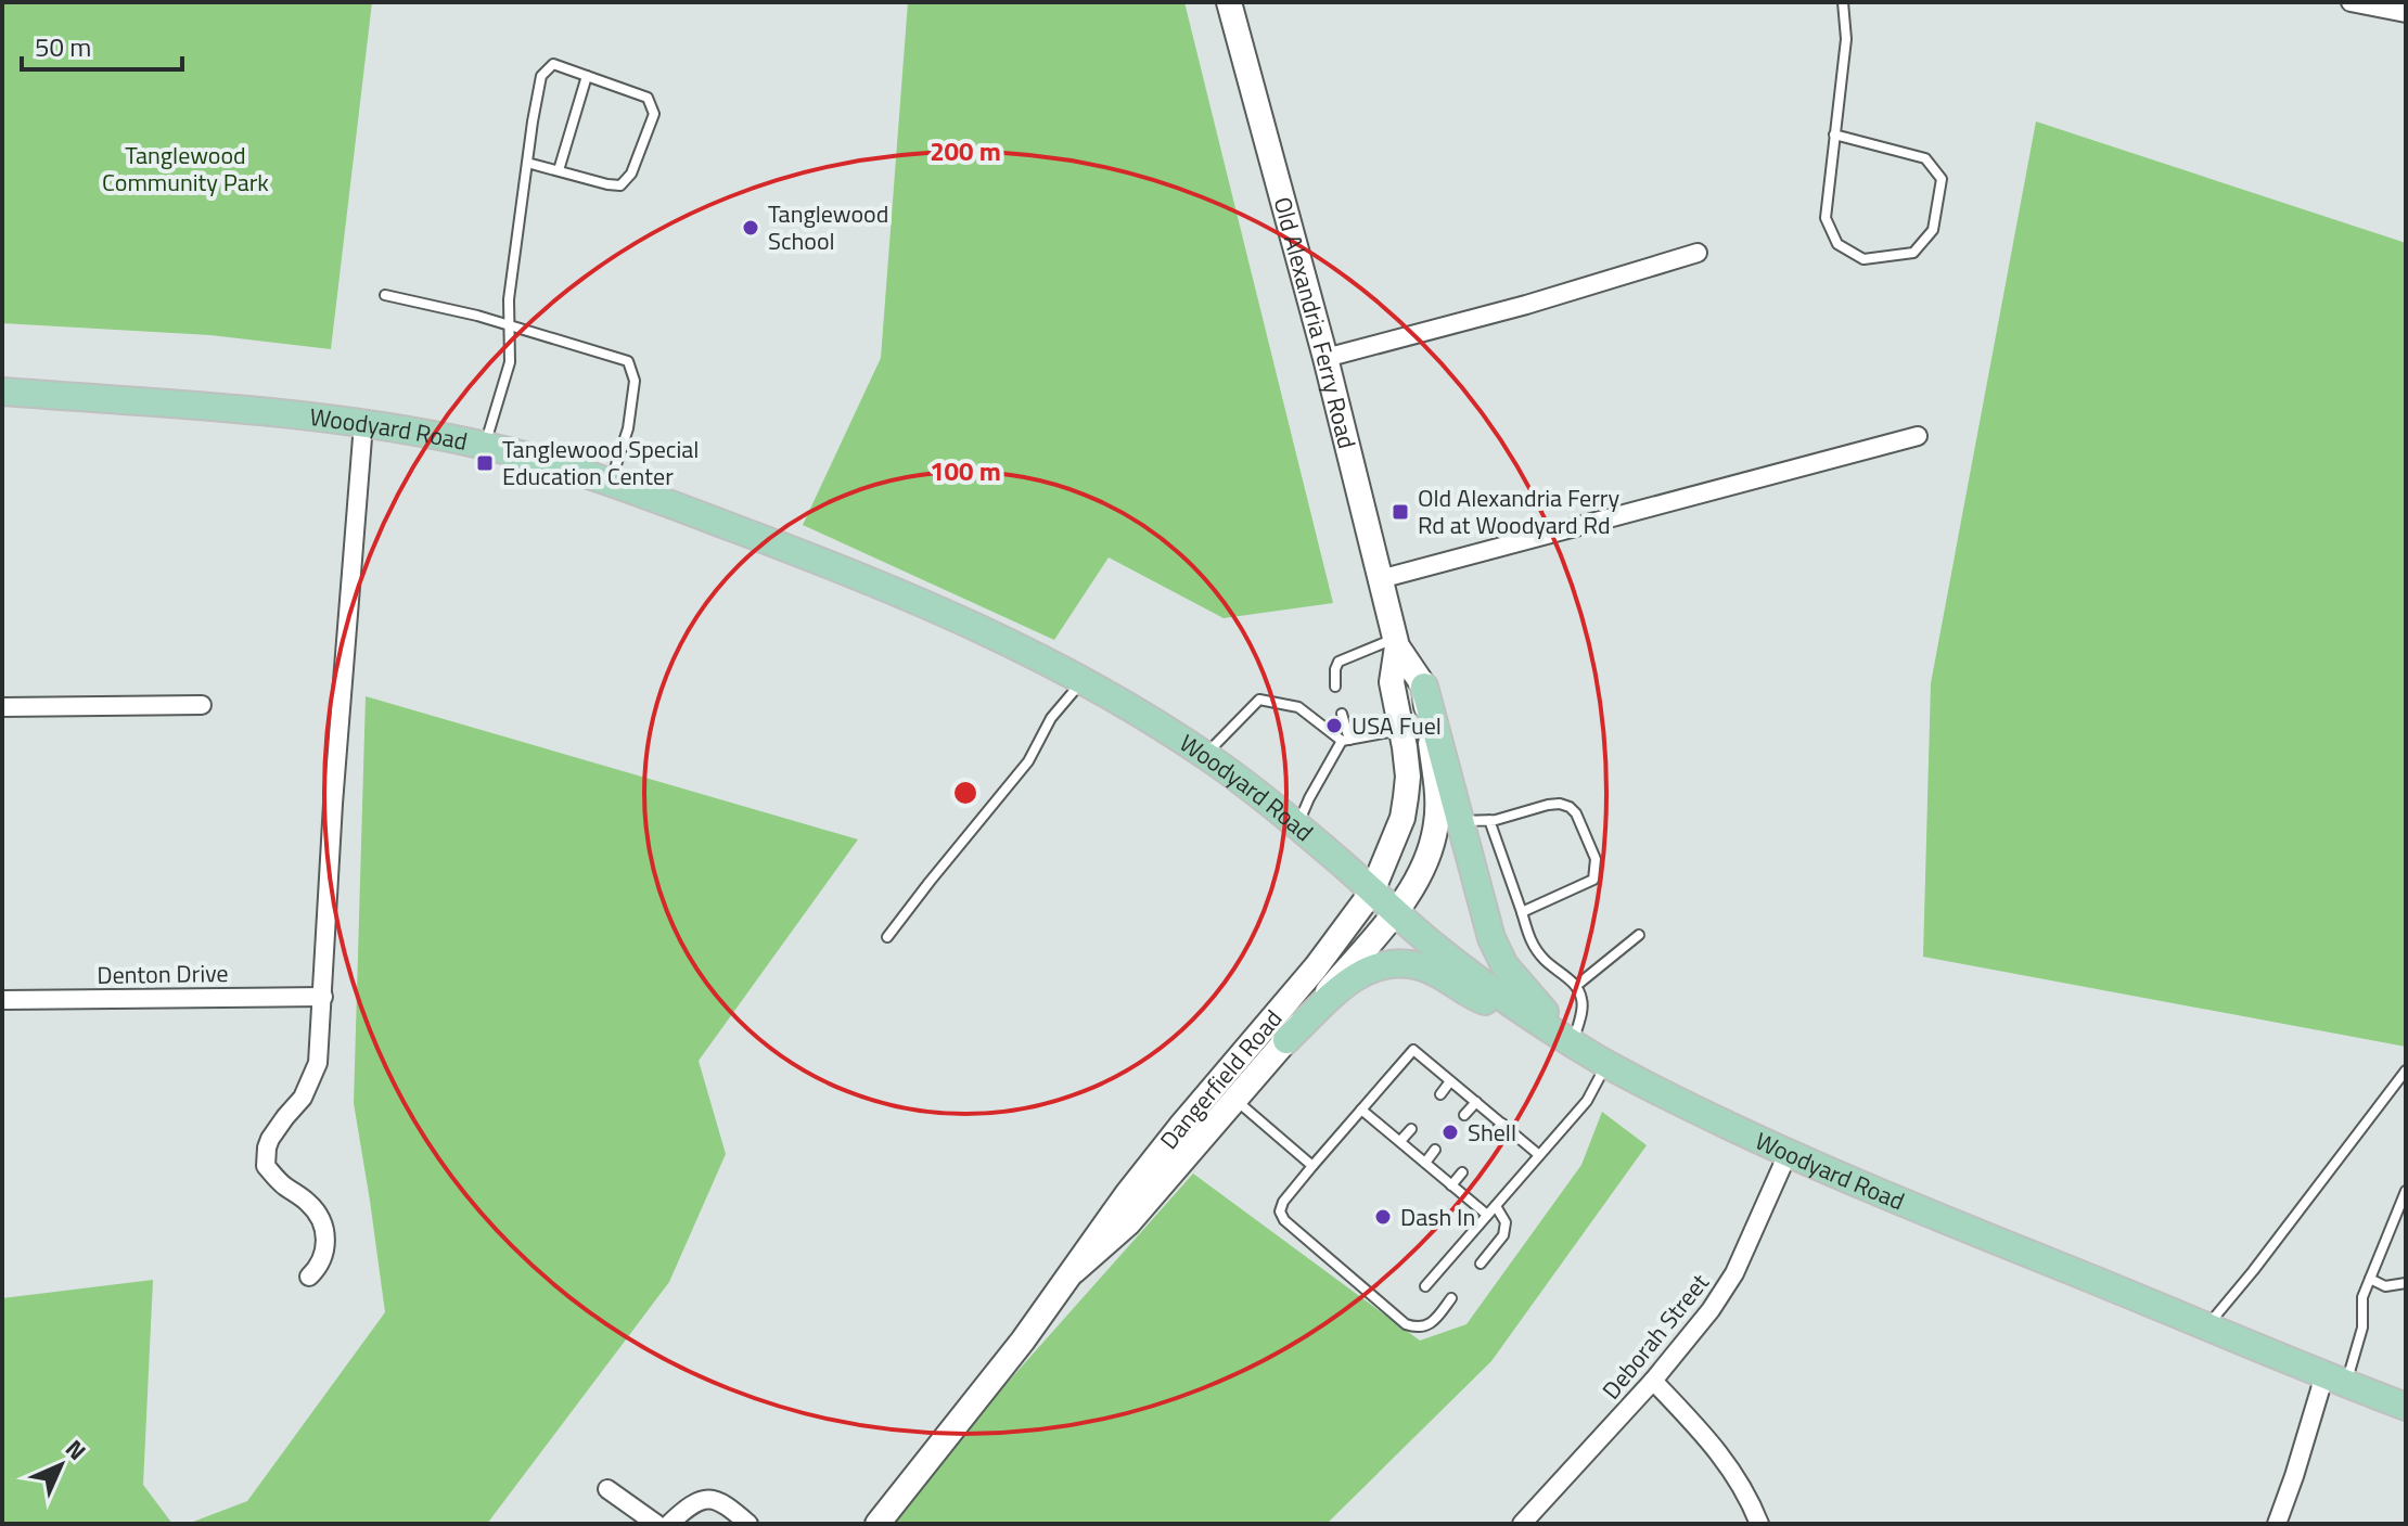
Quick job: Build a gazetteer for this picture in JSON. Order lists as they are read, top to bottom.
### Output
{
  "streets": {
    "main road": ["Woodyard Road"],
    "street": [
      "Old Alexandria Ferry Road",
      "Denton Drive",
      "Dangerfield Road",
      "Deborah Street"
    ]
  },
  "crossings": [
    ["Old Alexandria Ferry Road", "Woodyard Road"],
    ["Old Alexandria Ferry Road", "Dangerfield Road"],
    ["Woodyard Road", "Dangerfield Road"],
    ["Woodyard Road", "Deborah Street"]
  ],
  "parks": ["Tanglewood Community Park"],
  "places": {
    "other": [
      "Tanglewood School",
      "USA Fuel",
      "Shell",
      "Dash In"
    ],
    "transit": ["Tanglewood Special Education Center", "Old Alexandria Ferry Rd at Woodyard Rd"]
  },
  "scale_bar": "50 m",
  "north": "top right",
  "rings": ["200 m", "100 m"]
}
